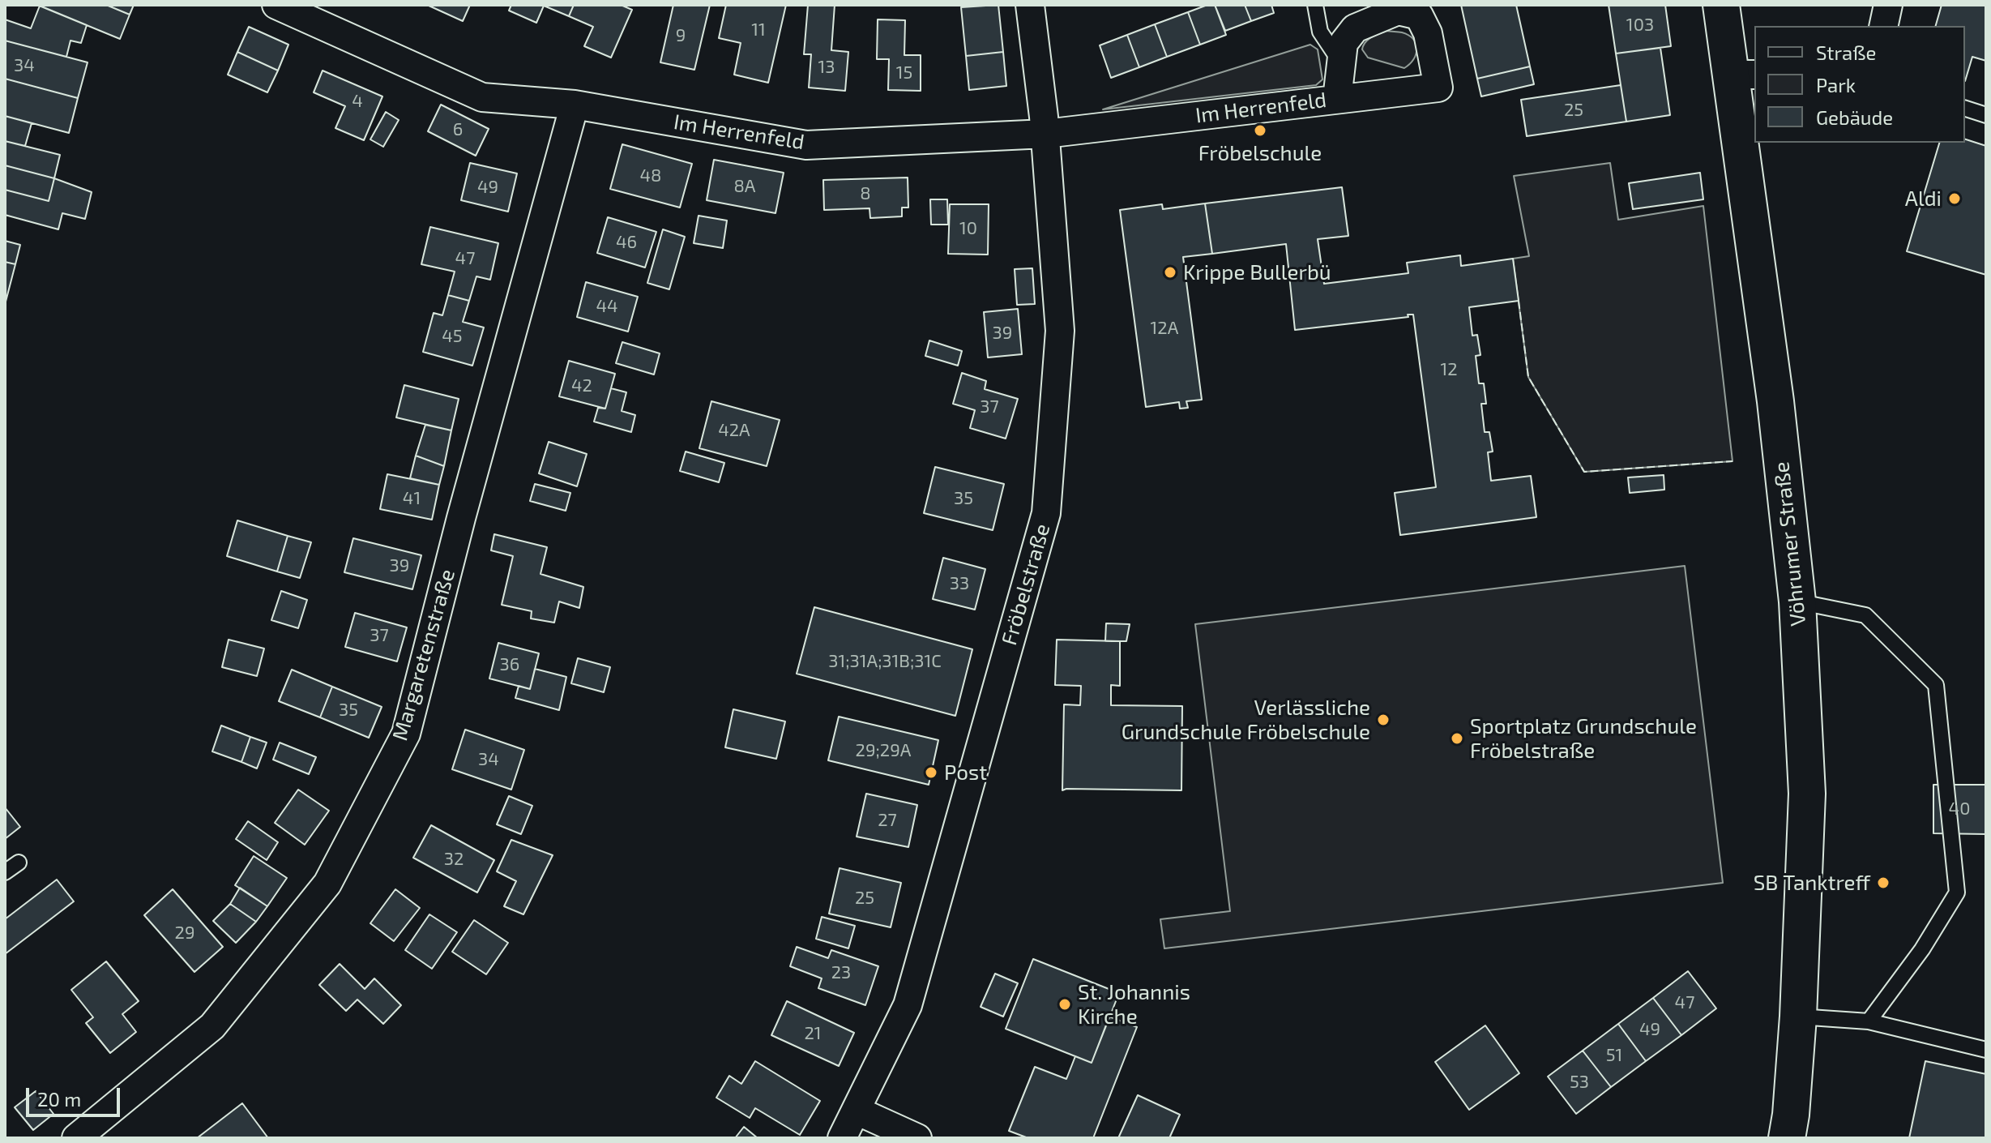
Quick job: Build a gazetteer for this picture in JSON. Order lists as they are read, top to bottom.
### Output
{
  "streets": {
    "main road": ["Vöhrumer Straße"],
    "street": ["Im Herrenfeld", "Fröbelstraße", "Margaretenstraße"]
  },
  "crossings": [
    ["Im Herrenfeld", "Fröbelstraße"],
    ["Im Herrenfeld", "Margaretenstraße"]
  ],
  "places": [
    "Fröbelschule",
    "Aldi",
    "Krippe Bullerbü",
    "Verlässliche Grundschule Fröbelschule",
    "Sportplatz Grundschule Fröbelstraße",
    "Post",
    "SB Tanktreff",
    "St. Johannis Kirche"
  ],
  "house_numbers": [
    "103",
    "11",
    "9",
    "34",
    "13",
    "15",
    "4",
    "25",
    "6",
    "48",
    "8A",
    "49",
    "8",
    "10",
    "46",
    "47",
    "44",
    "12A",
    "39",
    "45",
    "12",
    "42",
    "37",
    "42A",
    "41",
    "35",
    "39",
    "33",
    "37",
    "31;31A;31B;31C",
    "36",
    "35",
    "29;29A",
    "34",
    "40",
    "27",
    "32",
    "25",
    "29",
    "23",
    "47",
    "49",
    "21",
    "51",
    "53"
  ],
  "legend": ["Straße", "Park", "Gebäude"],
  "scale_bar": "20 m"
}
